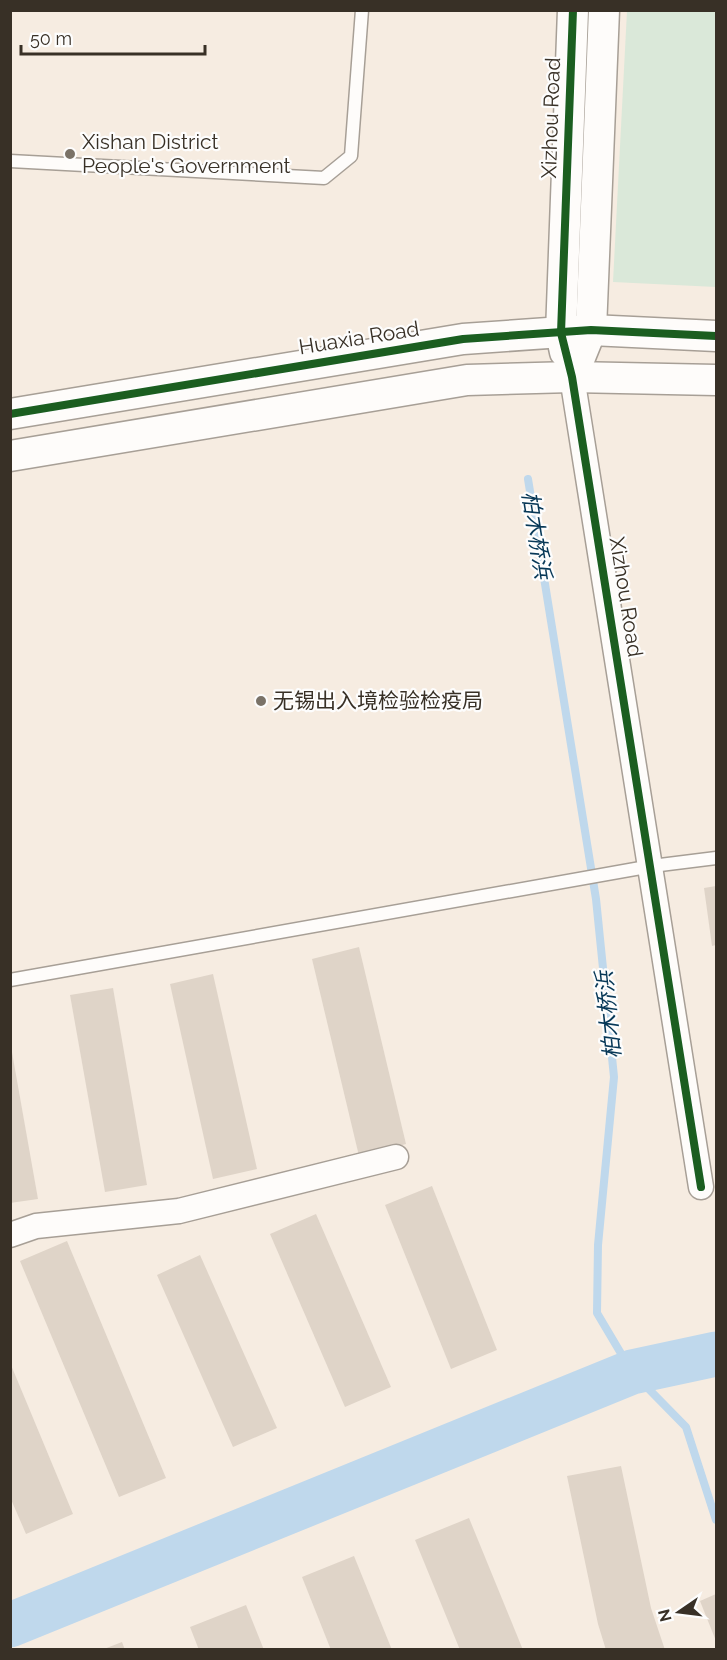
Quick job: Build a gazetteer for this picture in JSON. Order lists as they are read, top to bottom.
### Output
{
  "streets": {
    "street": ["Xizhou Road", "Huaxia Road"]
  },
  "crossings": [
    ["Xizhou Road", "Huaxia Road"]
  ],
  "water": ["柏木桥浜"],
  "places": ["Xishan District People's Government", "无锡出入境检验检疫局"],
  "scale_bar": "50 m",
  "north": "left"
}
